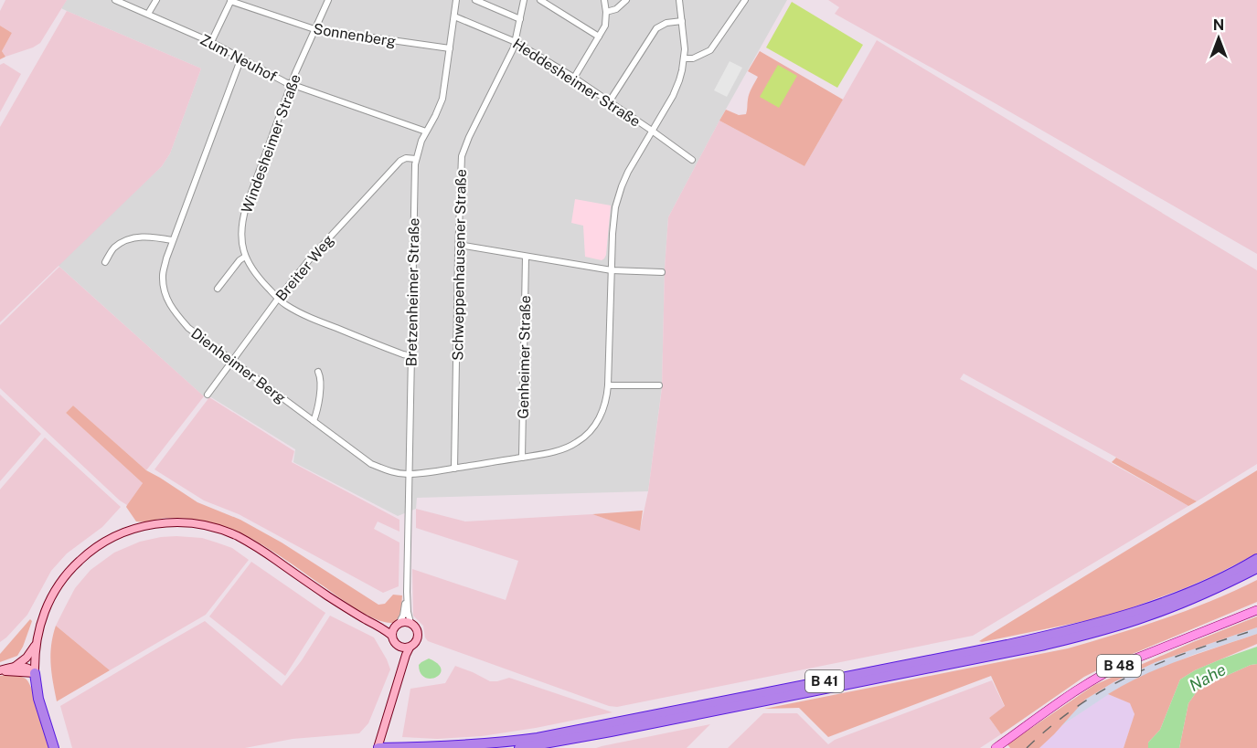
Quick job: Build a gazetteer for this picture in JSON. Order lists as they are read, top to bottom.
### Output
{
  "streets": {
    "highway": ["B 41"],
    "main road": ["B 48"],
    "street": [
      "Sonnenberg",
      "Zum Neuhof",
      "Heddesheimer Straße",
      "Windesheimer Straße",
      "Schweppenhausener Straße",
      "Breiter Weg",
      "Bretzenheimer Straße",
      "Genheimer Straße",
      "Dienheimer Berg"
    ]
  },
  "crossings": [
    ["Sonnenberg", "Windesheimer Straße"],
    ["Sonnenberg", "Bretzenheimer Straße"],
    ["Zum Neuhof", "Windesheimer Straße"],
    ["Zum Neuhof", "Bretzenheimer Straße"],
    ["Zum Neuhof", "Dienheimer Berg"],
    ["Heddesheimer Straße", "Schweppenhausener Straße"],
    ["Heddesheimer Straße", "Bretzenheimer Straße"],
    ["Heddesheimer Straße", "Dienheimer Berg"],
    ["Windesheimer Straße", "Breiter Weg"],
    ["Windesheimer Straße", "Bretzenheimer Straße"],
    ["Schweppenhausener Straße", "Dienheimer Berg"],
    ["Breiter Weg", "Bretzenheimer Straße"],
    ["Breiter Weg", "Dienheimer Berg"],
    ["Bretzenheimer Straße", "Dienheimer Berg"],
    ["Genheimer Straße", "Dienheimer Berg"]
  ],
  "water": ["Nahe"],
  "north": "top"
}
